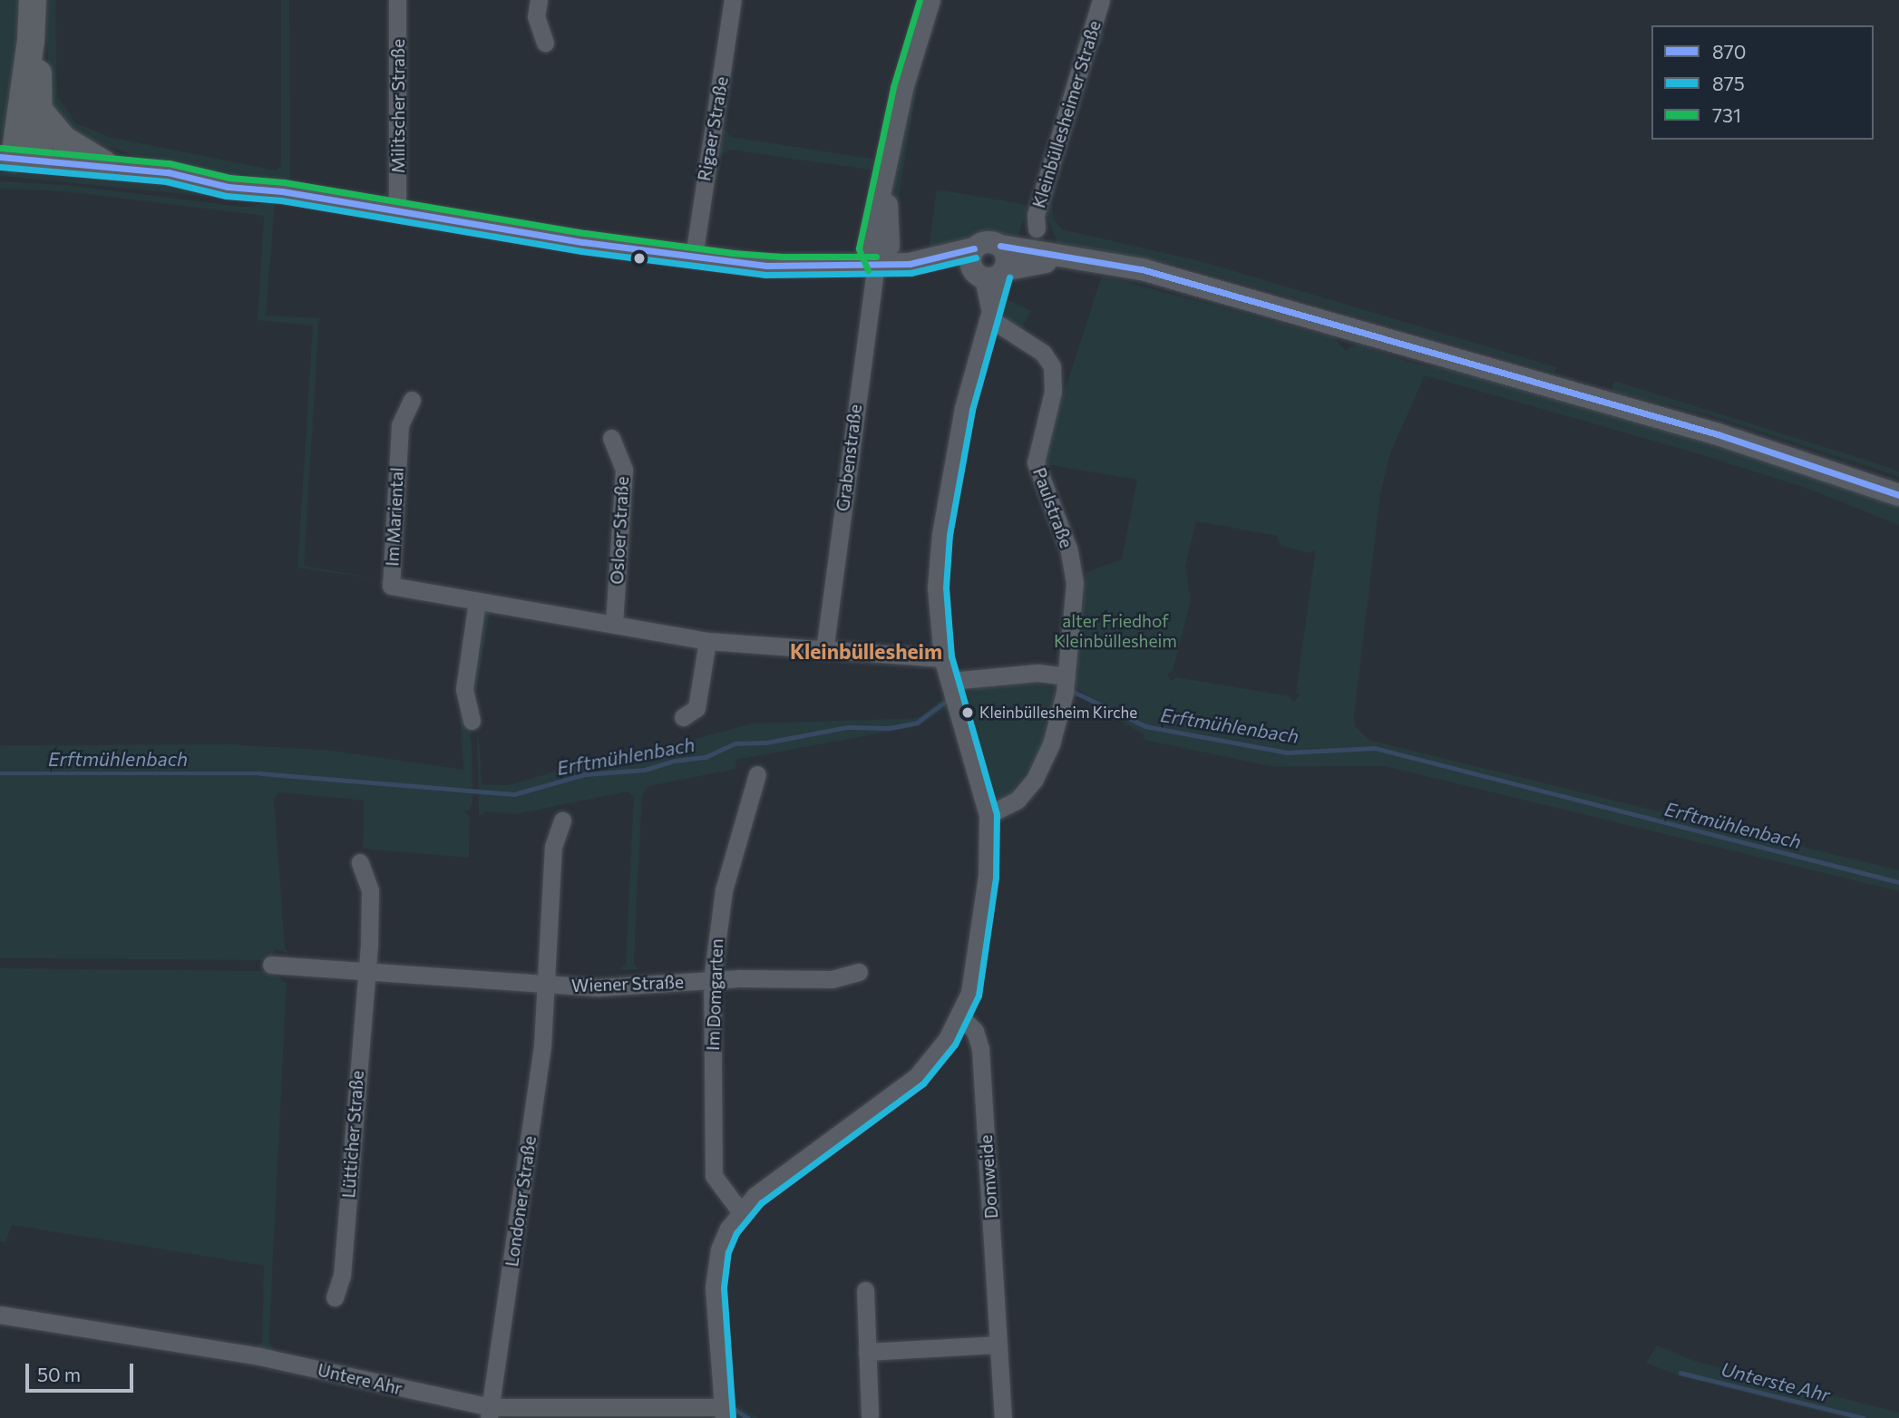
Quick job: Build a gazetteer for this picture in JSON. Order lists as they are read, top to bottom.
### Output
{
  "streets": {
    "street": [
      "Militscher Straße",
      "Kleinbüllesheimer Straße",
      "Rigaer Straße",
      "Grabenstraße",
      "Paulstraße",
      "Im Mariental",
      "Osloer Straße",
      "Wiener Straße",
      "Im Domgarten",
      "Lütticher Straße",
      "Domweide",
      "Londoner Straße",
      "Untere Ahr"
    ]
  },
  "crossings": [
    ["Grabenstraße", "Im Mariental"],
    ["Im Mariental", "Osloer Straße"],
    ["Wiener Straße", "Im Domgarten"],
    ["Wiener Straße", "Lütticher Straße"],
    ["Wiener Straße", "Londoner Straße"],
    ["Londoner Straße", "Untere Ahr"]
  ],
  "districts": ["Kleinbüllesheim"],
  "water": ["Erftmühlenbach", "Unterste Ahr"],
  "parks": ["alter Friedhof Kleinbüllesheim"],
  "places": ["Kleinbüllesheim Kirche"],
  "lines": ["transit line 731", "transit line 870", "transit line 875"],
  "legend": ["870", "875", "731"],
  "scale_bar": "50 m"
}
